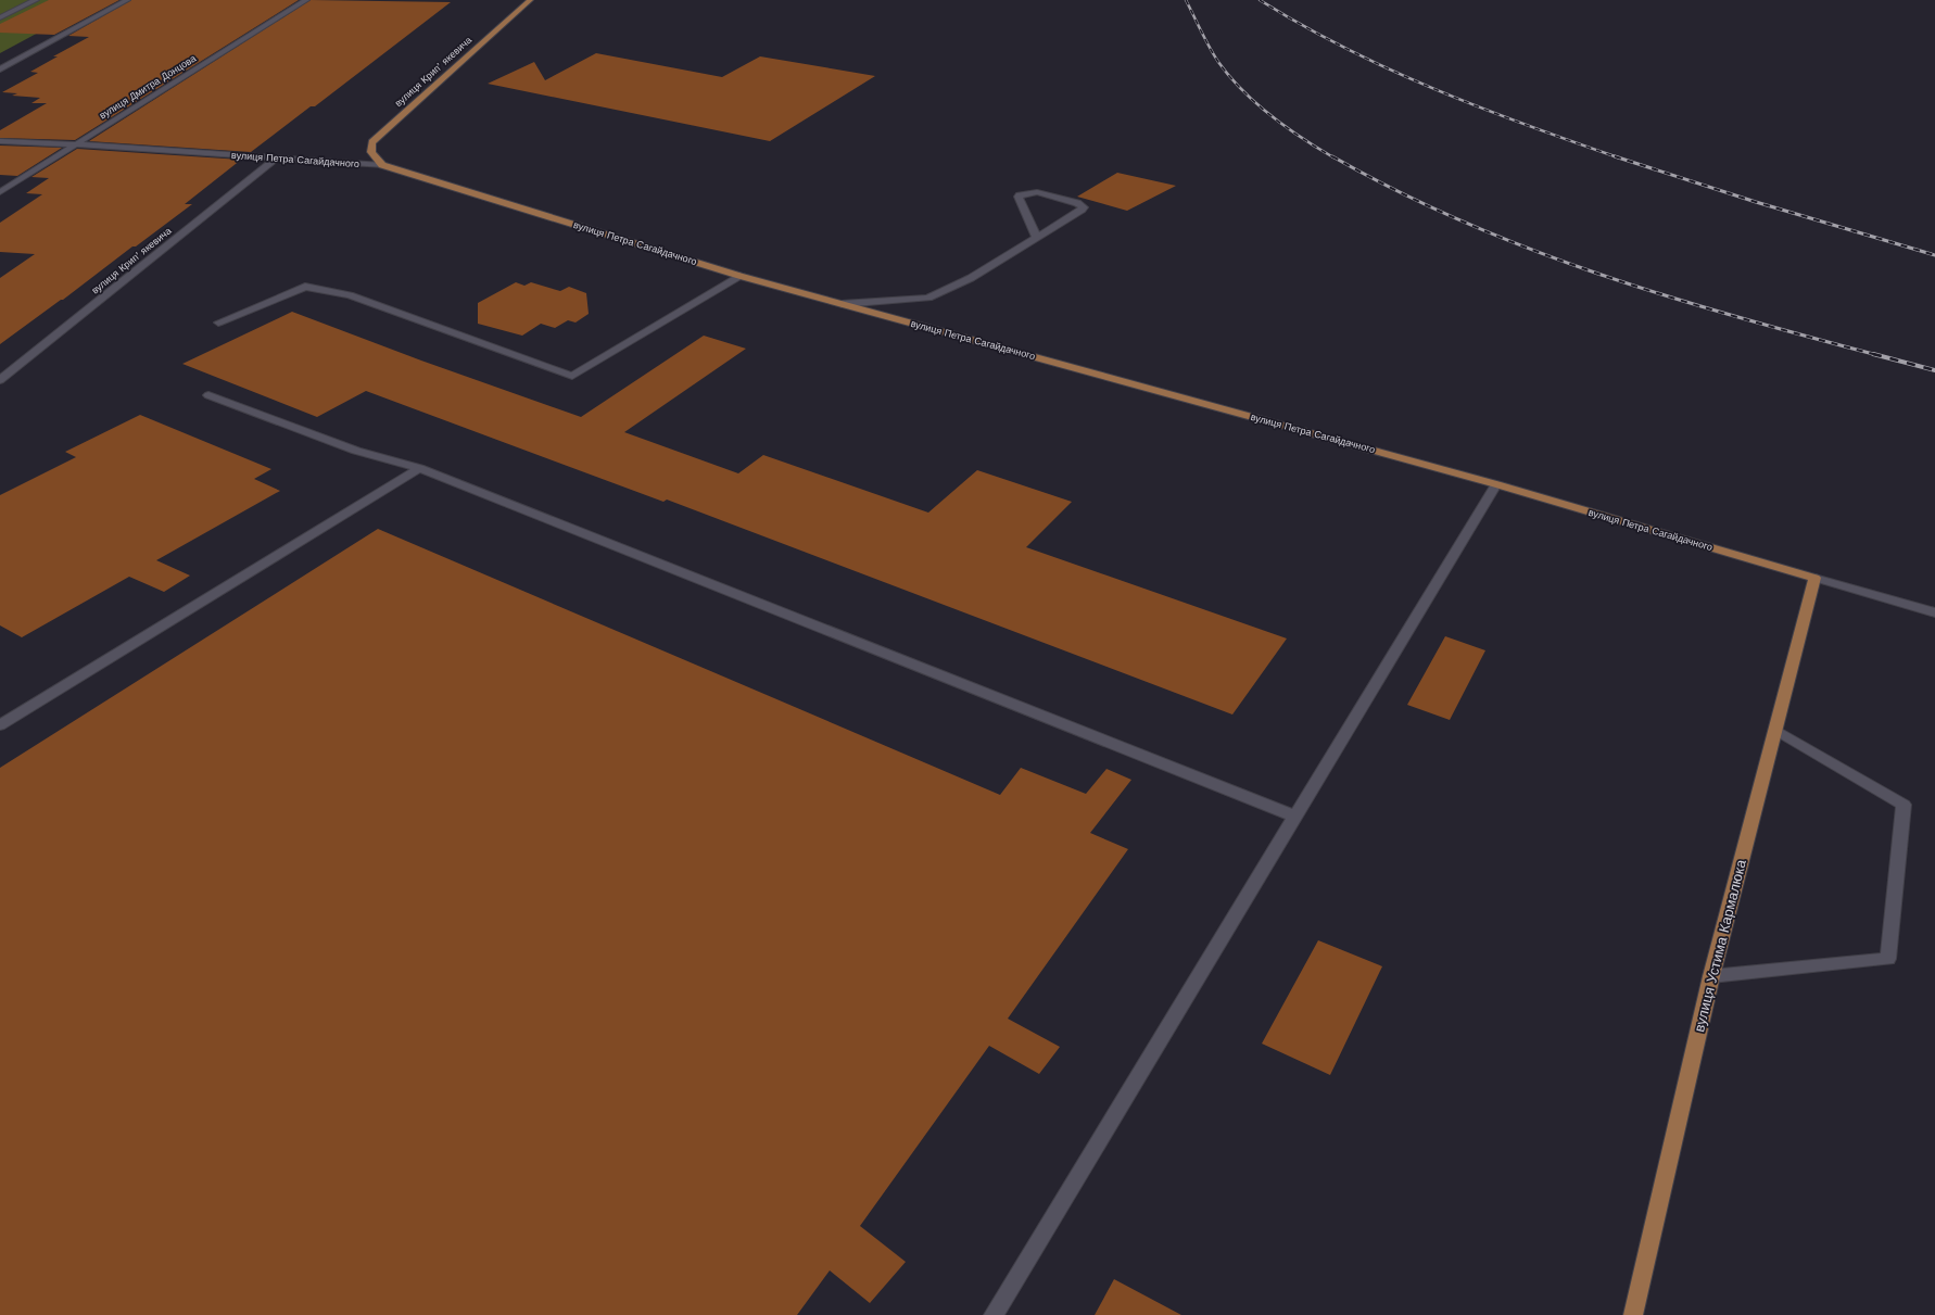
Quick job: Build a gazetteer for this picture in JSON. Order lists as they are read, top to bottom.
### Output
{
  "streets": {
    "main road": ["вулиця Крипʼякевича", "вулиця Петра Сагайдачного", "вулиця Устима Кармалюка"],
    "street": ["вулиця Дмитра Донцова"]
  },
  "crossings": [
    ["вулиця Крипʼякевича", "вулиця Петра Сагайдачного"],
    ["вулиця Дмитра Донцова", "вулиця Петра Сагайдачного"],
    ["вулиця Петра Сагайдачного", "вулиця Устима Кармалюка"]
  ]
}
